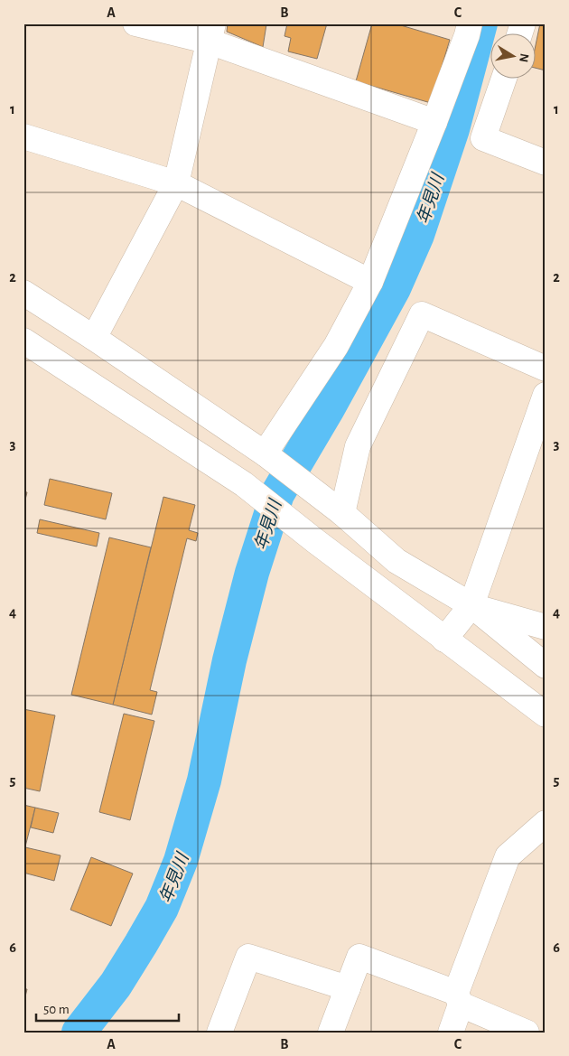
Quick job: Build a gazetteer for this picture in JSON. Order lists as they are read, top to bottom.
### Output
{
  "water": ["年見川"],
  "scale_bar": "50 m",
  "north": "right",
  "grid": {
    "columns": ["A", "B", "C"],
    "rows": [
      "1",
      "2",
      "3",
      "4",
      "5",
      "6"
    ]
  }
}
